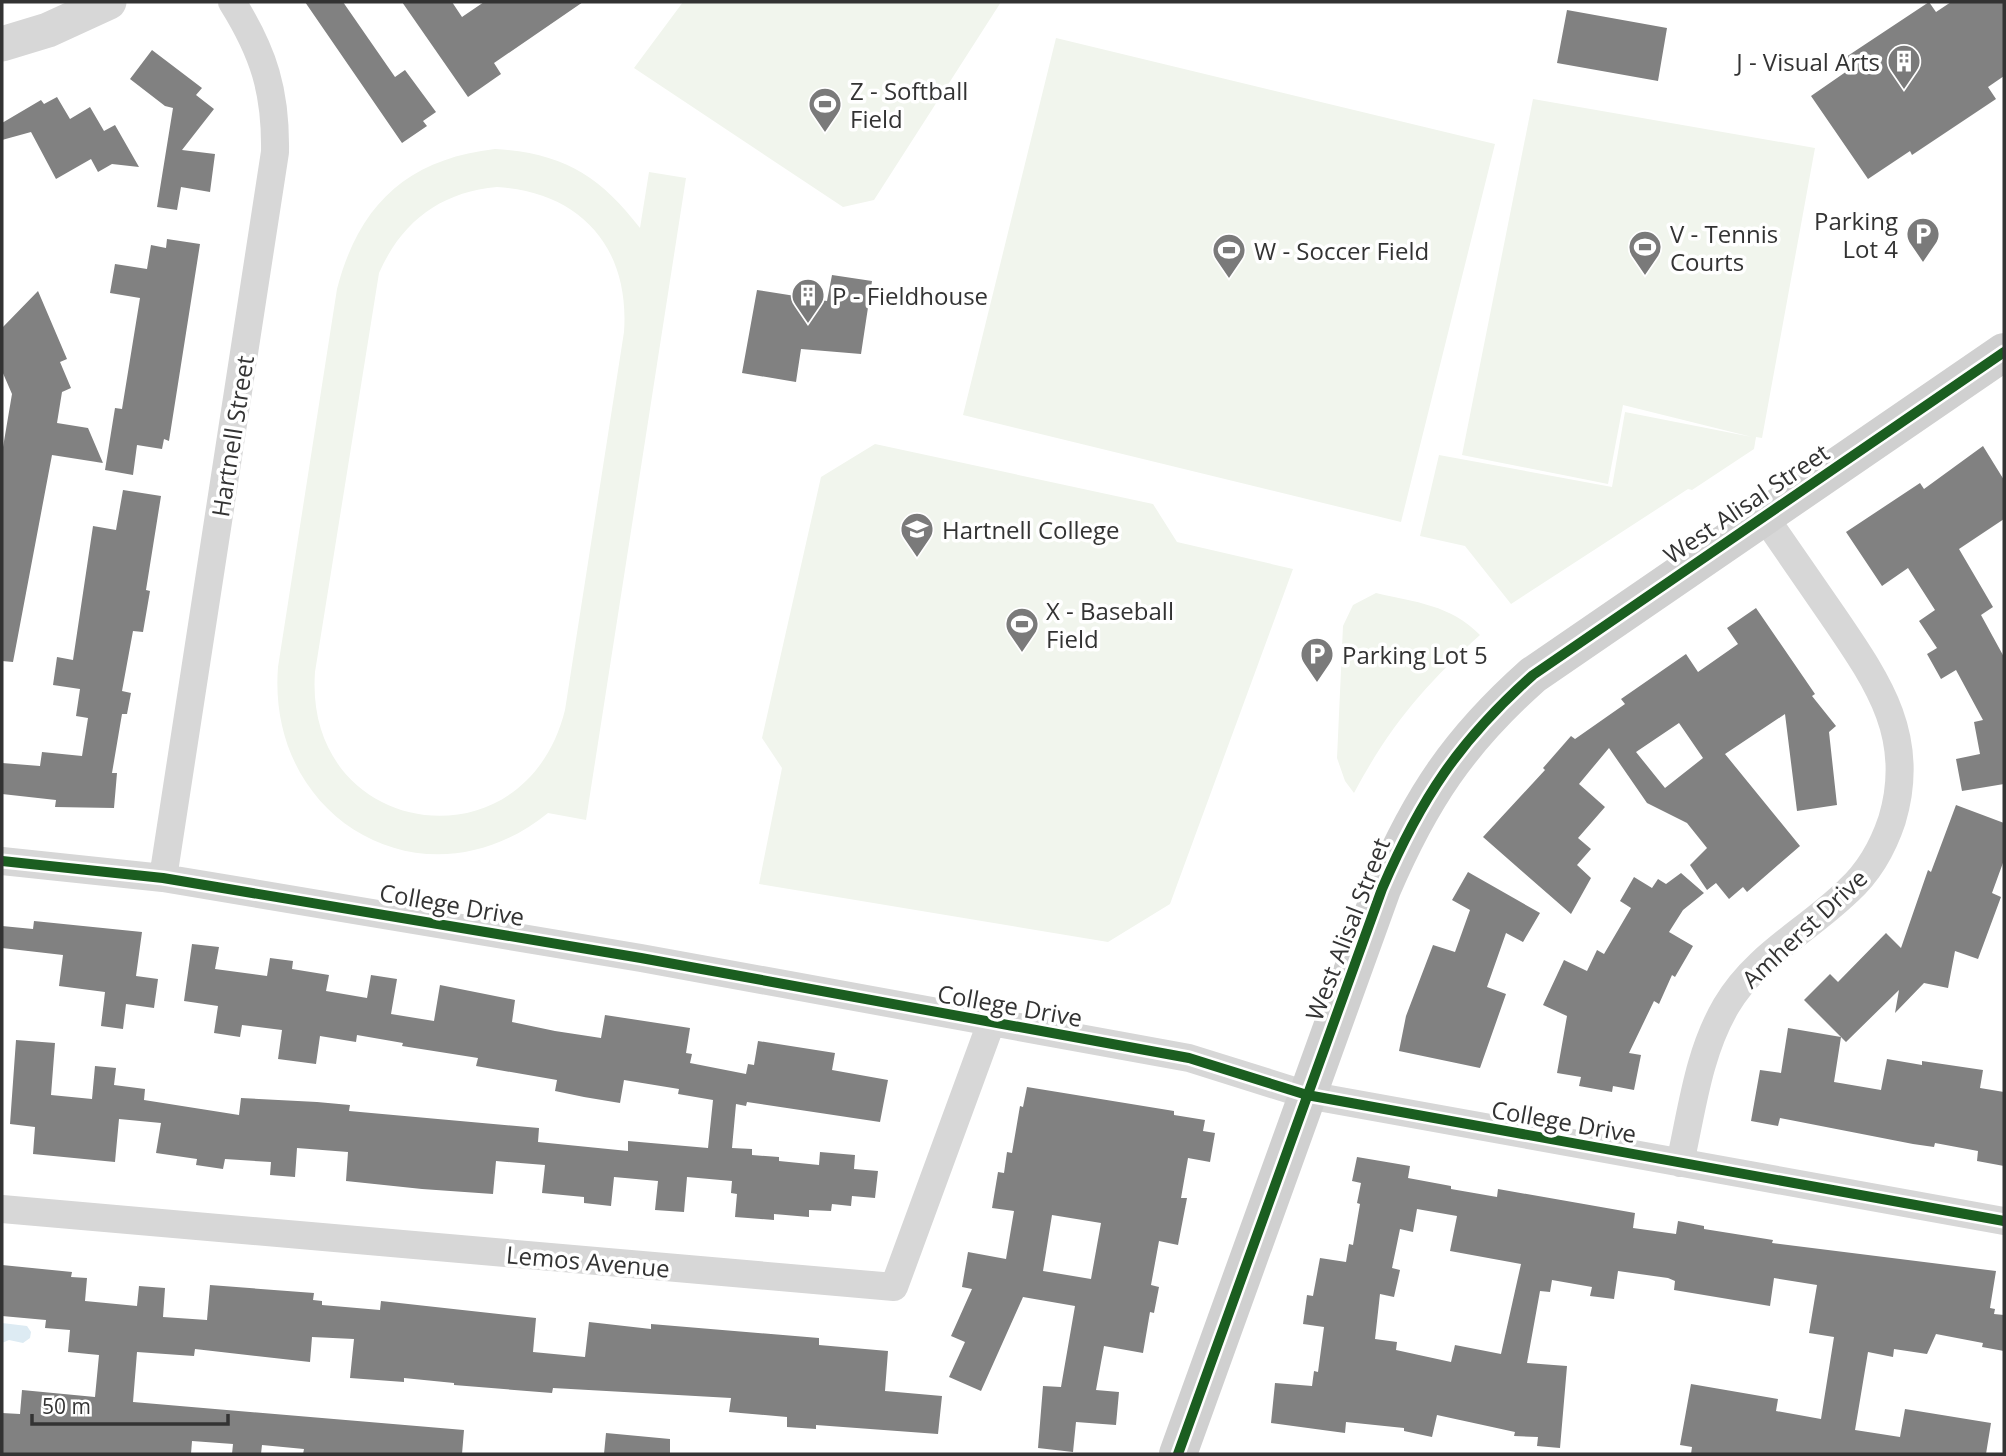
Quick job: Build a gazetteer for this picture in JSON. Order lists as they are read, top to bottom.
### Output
{
  "streets": {
    "main road": ["West Alisal Street"],
    "street": [
      "Hartnell Street",
      "College Drive",
      "Amherst Drive",
      "Lemos Avenue"
    ]
  },
  "crossings": [
    ["Hartnell Street", "College Drive"],
    ["West Alisal Street", "College Drive"],
    ["West Alisal Street", "Amherst Drive"],
    ["College Drive", "Amherst Drive"],
    ["College Drive", "Lemos Avenue"]
  ],
  "places": {
    "building": ["J - Visual Arts", "P - Fieldhouse"],
    "sports": [
      "Z - Softball Field",
      "V - Tennis Courts",
      "W - Soccer Field",
      "X - Baseball Field"
    ],
    "parking": ["Parking Lot 4", "Parking Lot 5"],
    "school or university": ["Hartnell College"]
  },
  "scale_bar": "50 m"
}
